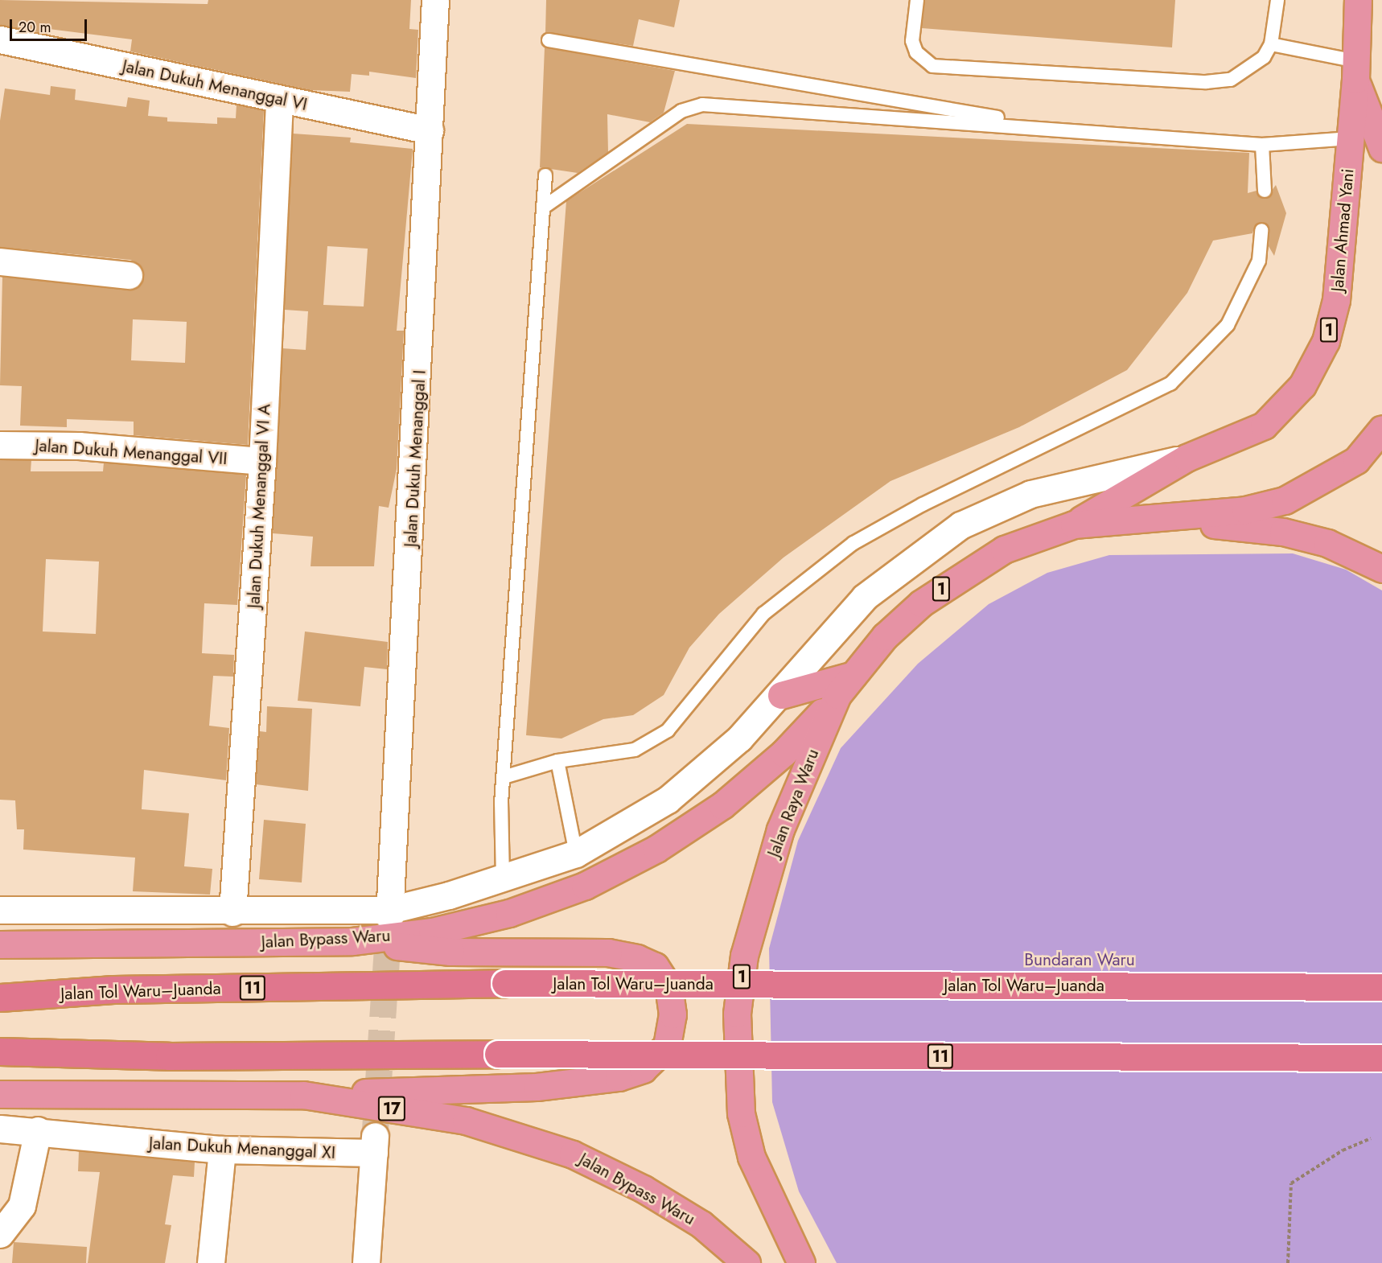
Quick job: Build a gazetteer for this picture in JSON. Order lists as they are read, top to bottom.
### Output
{
  "streets": {
    "highway": [
      "Jalan Ahmad Yani",
      "1",
      "Jalan Raya Waru",
      "Jalan Bypass Waru",
      "Jalan Tol Waru–Juanda",
      "11",
      "17"
    ],
    "street": [
      "Jalan Dukuh Menanggal VI",
      "Jalan Dukuh Menanggal VII",
      "Jalan Dukuh Menanggal I",
      "Jalan Dukuh Menanggal VI A",
      "Jalan Dukuh Menanggal XI"
    ]
  },
  "crossings": [
    ["Jalan Dukuh Menanggal VI", "Jalan Dukuh Menanggal I"],
    ["Jalan Dukuh Menanggal VI", "Jalan Dukuh Menanggal VI A"],
    ["Jalan Ahmad Yani", "Jalan Raya Waru"],
    ["1", "Jalan Raya Waru"],
    ["Jalan Dukuh Menanggal VII", "Jalan Dukuh Menanggal VI A"],
    ["Jalan Raya Waru", "Jalan Bypass Waru"]
  ],
  "parks": ["Bundaran Waru"],
  "scale_bar": "20 m"
}
